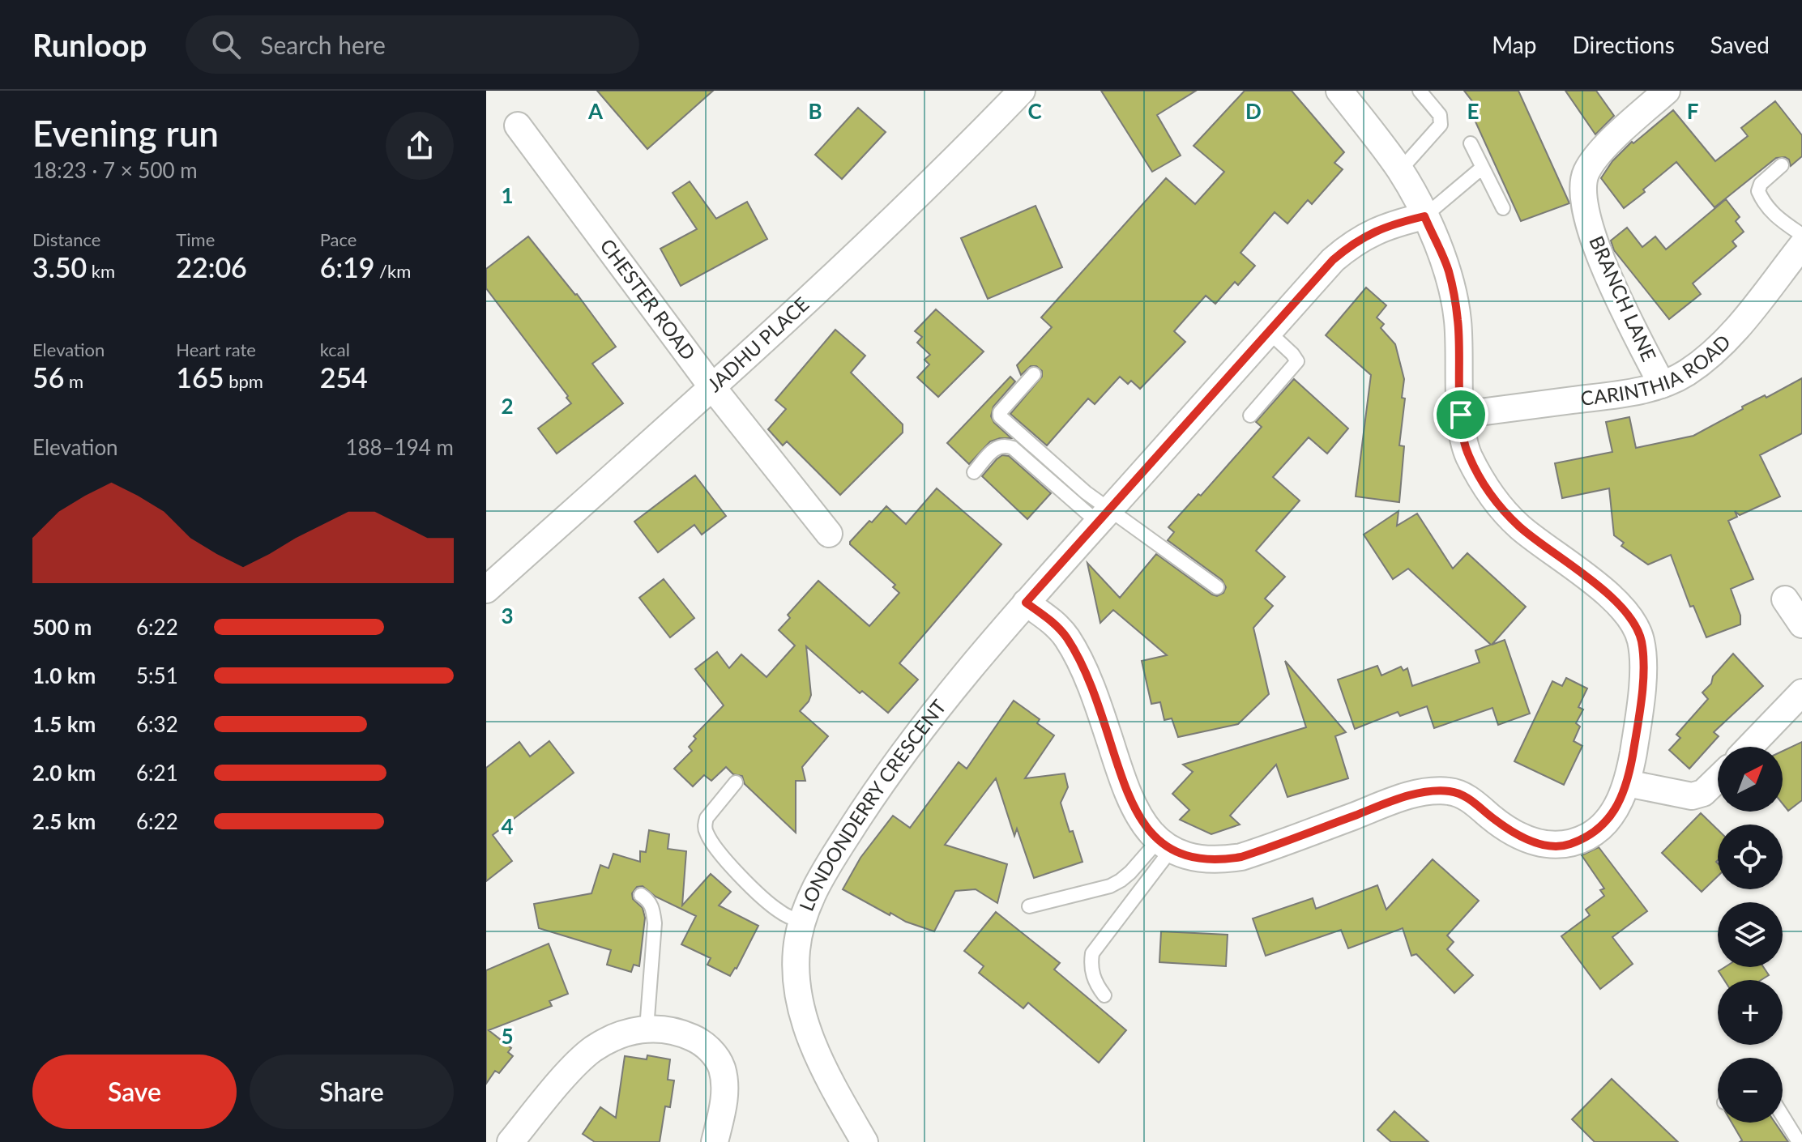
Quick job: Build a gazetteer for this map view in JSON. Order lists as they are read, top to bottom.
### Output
{
  "streets": {
    "street": [
      "BRANCH LANE",
      "CHESTER ROAD",
      "JADHU PLACE",
      "CARINTHIA ROAD",
      "LONDONDERRY CRESCENT"
    ]
  },
  "crossings": [
    ["BRANCH LANE", "CARINTHIA ROAD"],
    ["CHESTER ROAD", "JADHU PLACE"]
  ],
  "north": "top right",
  "page": {
    "header": "Runloop",
    "search": "Search here",
    "nav": ["Map", "Directions", "Saved"],
    "heading": ["Evening run", "18:23 · 7 × 500 m"],
    "stats": [
      ["Distance", "3.50 km"],
      ["Time", "22:06"],
      ["Pace", "6:19 /km"],
      ["Elevation", "56 m"],
      ["Heart rate", "165 bpm"],
      ["kcal", "254"]
    ],
    "chart": ["Elevation", "188–194 m"],
    "list": [
      {
        "name": "500 m",
        "note": "6:22"
      },
      {
        "name": "1.0 km",
        "note": "5:51"
      },
      {
        "name": "1.5 km",
        "note": "6:32"
      },
      {
        "name": "2.0 km",
        "note": "6:21"
      },
      {
        "name": "2.5 km",
        "note": "6:22"
      }
    ],
    "map_buttons": ["+", "−"],
    "buttons": ["Save", "Share"]
  },
  "grid": {
    "columns": [
      "A",
      "B",
      "C",
      "D",
      "E",
      "F"
    ],
    "rows": [
      "1",
      "2",
      "3",
      "4",
      "5"
    ]
  }
}
